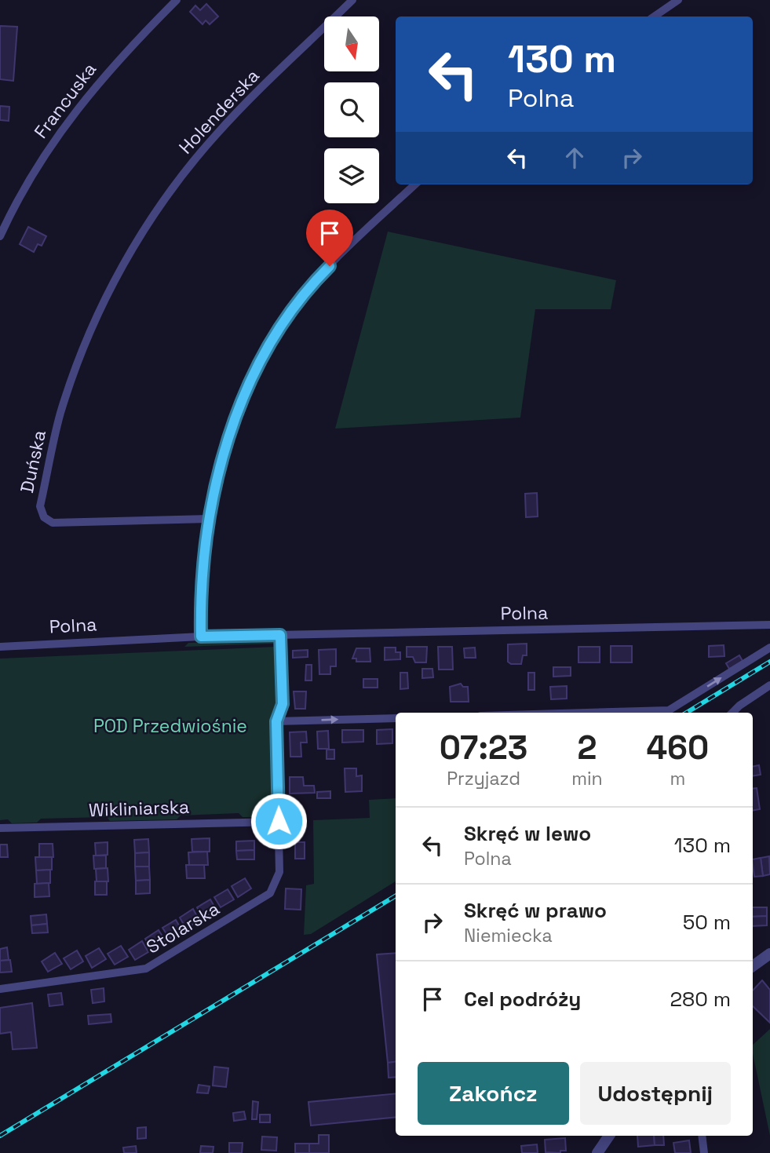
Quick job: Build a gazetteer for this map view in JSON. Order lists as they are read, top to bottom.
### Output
{
  "streets": {
    "street": [
      "Francuska",
      "Holenderska",
      "Duńska",
      "Polna",
      "Wikliniarska",
      "Stolarska"
    ]
  },
  "crossings": [
    ["Holenderska", "Duńska"],
    ["Wikliniarska", "Stolarska"]
  ],
  "parks": ["POD Przedwiośnie"],
  "north": "bottom",
  "page": {
    "turn": ["130 m", "Polna"],
    "eta": [
      "07:23",
      "Przyjazd",
      "2",
      "min",
      "460",
      "m"
    ],
    "list": [
      {
        "name": "Skręć w lewo",
        "note": "Polna",
        "value": "130 m"
      },
      {
        "name": "Skręć w prawo",
        "note": "Niemiecka",
        "value": "50 m"
      },
      {
        "name": "Cel podróży",
        "value": "280 m"
      }
    ],
    "buttons": ["Zakończ", "Udostępnij"]
  }
}
